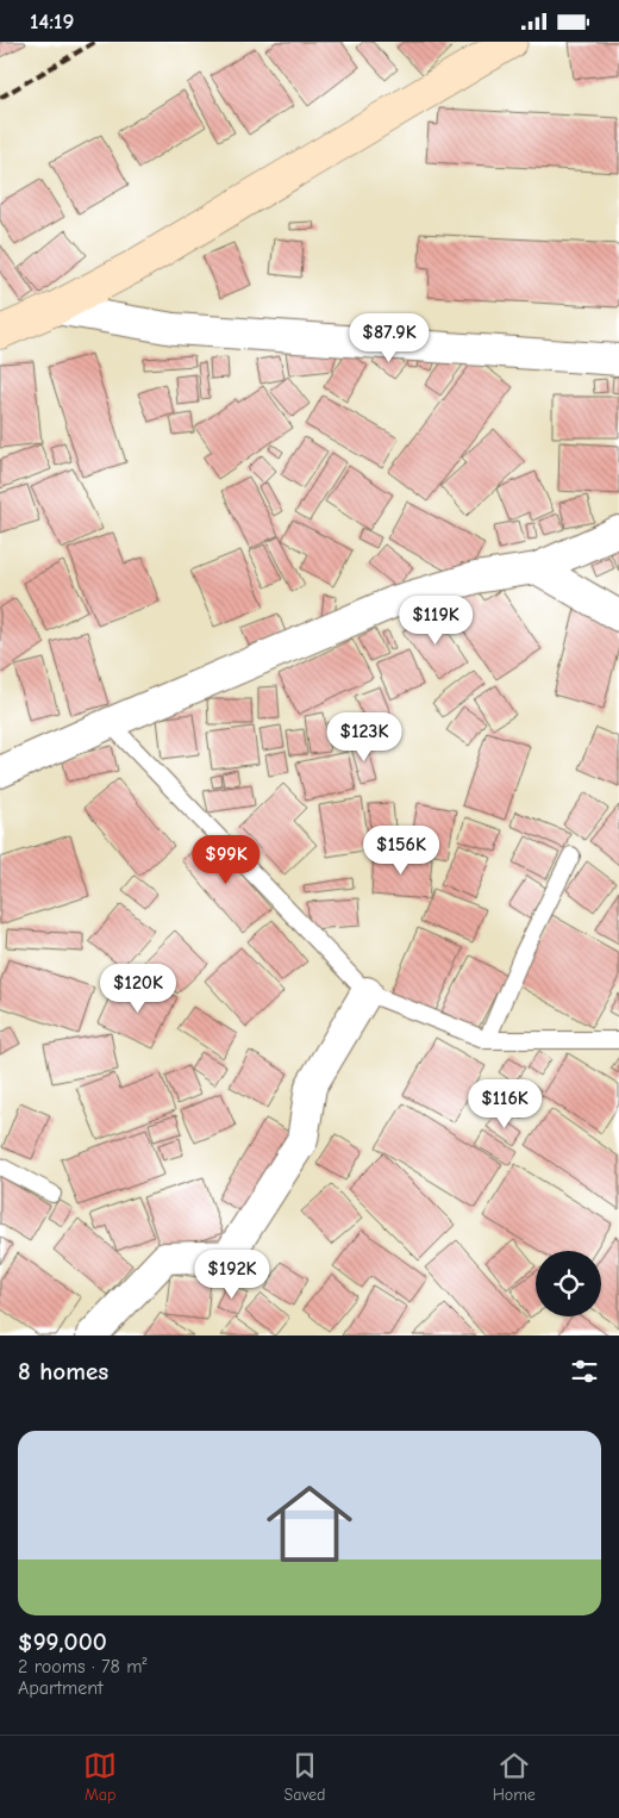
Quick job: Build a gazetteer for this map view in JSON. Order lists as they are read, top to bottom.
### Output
{
  "page": {
    "status": "14:19",
    "price": [
      "$87.9K",
      "$119K",
      "$123K",
      "$156K",
      "$99K",
      "$120K",
      "$116K",
      "$192K"
    ],
    "heading": "8 homes",
    "list": [
      {
        "name": "$99,000",
        "note": "2 rooms · 78 m² · Apartment"
      }
    ],
    "tabs": ["Map", "Saved", "Home"]
  }
}
